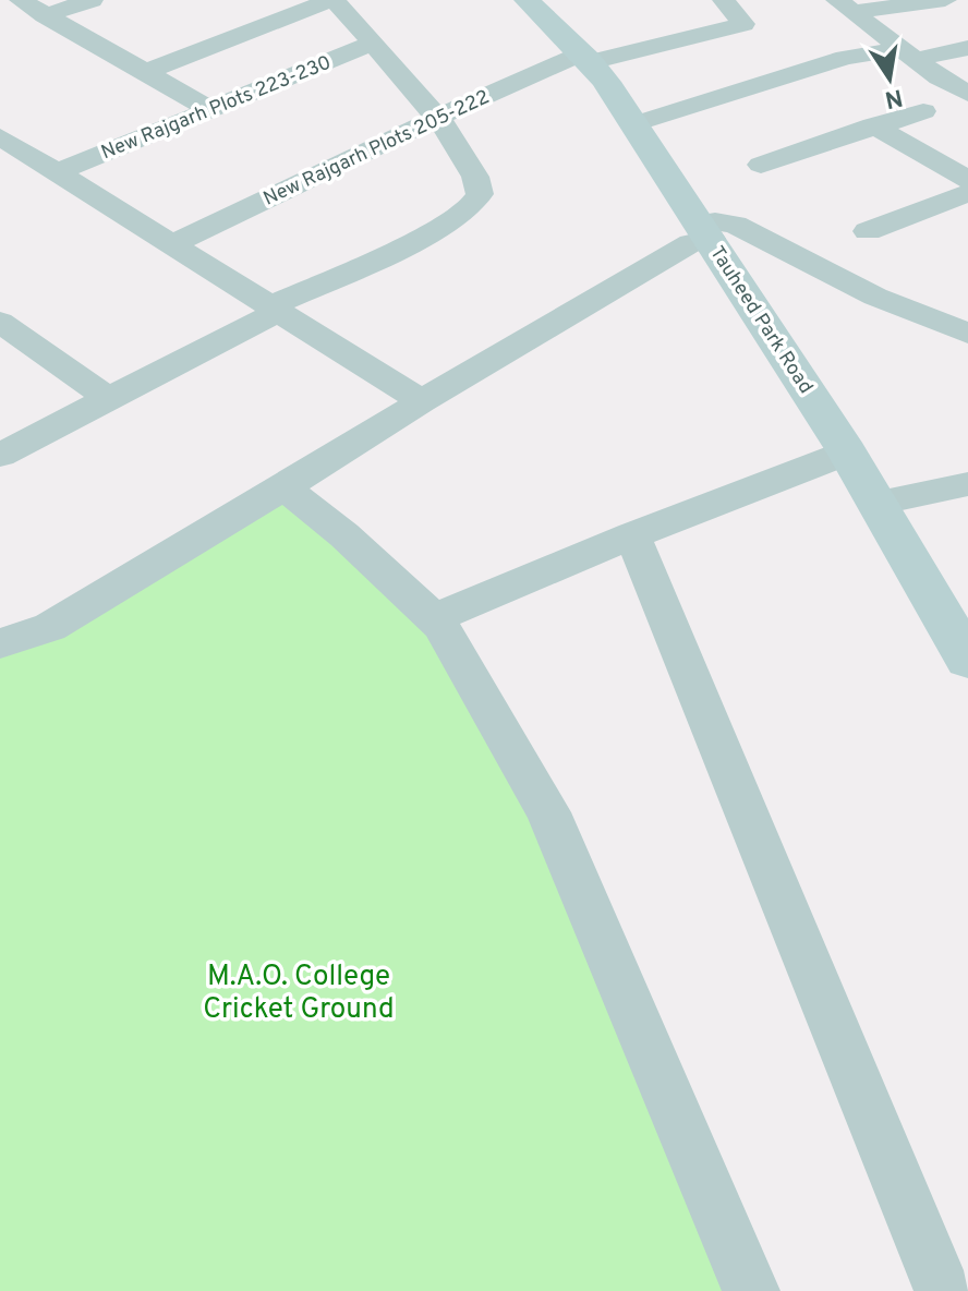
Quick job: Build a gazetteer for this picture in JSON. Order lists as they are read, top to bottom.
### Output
{
  "streets": {
    "main road": ["Tauheed Park Road"],
    "street": ["New Rajgarh Plots 223-230", "New Rajgarh Plots 205-222"]
  },
  "crossings": [
    ["New Rajgarh Plots 205-222", "Tauheed Park Road"]
  ],
  "parks": ["M.A.O. College Cricket Ground"],
  "north": "bottom"
}
